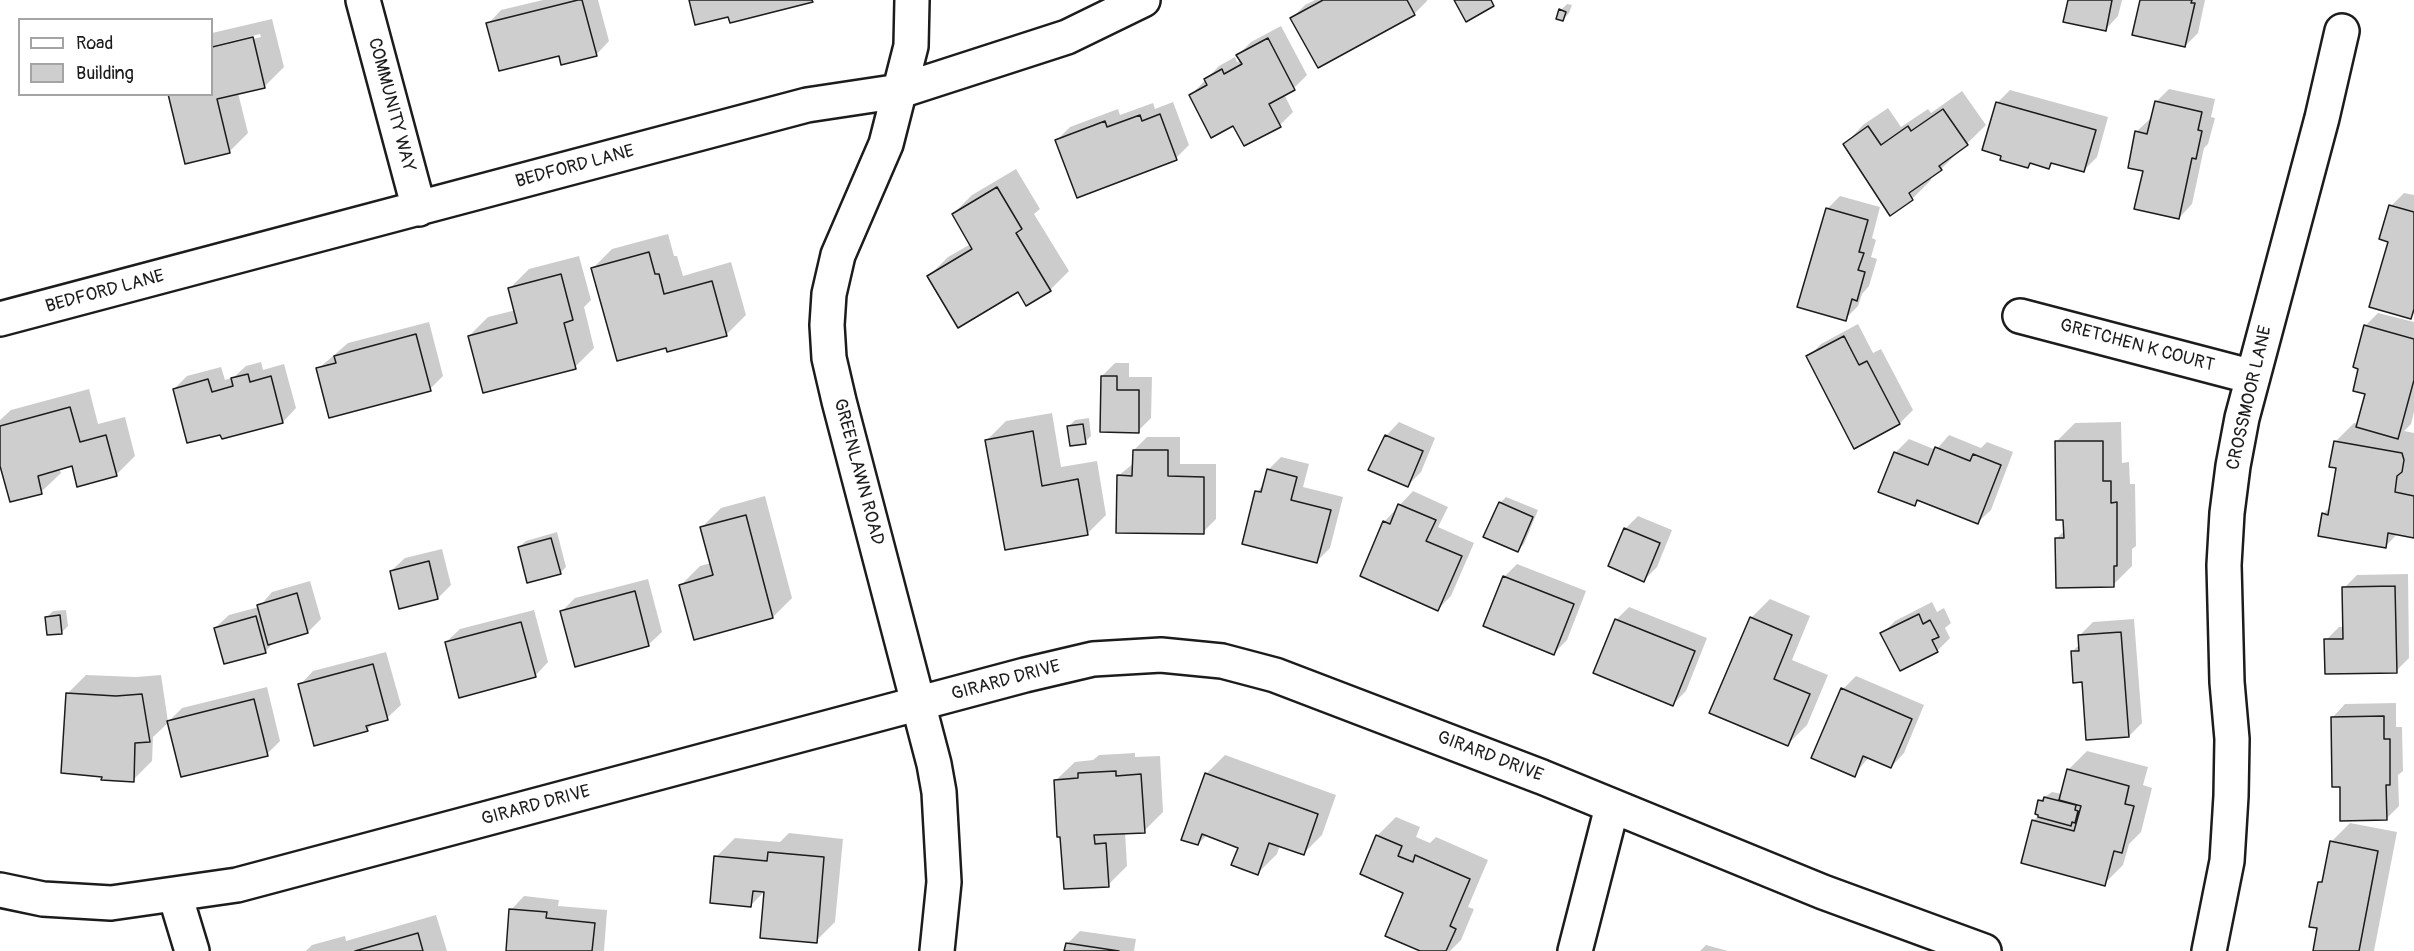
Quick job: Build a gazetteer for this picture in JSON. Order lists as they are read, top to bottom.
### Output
{
  "streets": {
    "street": [
      "COMMUNITY WAY",
      "BEDFORD LANE",
      "GRETCHEN K COURT",
      "CROSSMOOR LANE",
      "GREENLAWN ROAD",
      "GIRARD DRIVE"
    ]
  },
  "crossings": [
    ["COMMUNITY WAY", "BEDFORD LANE"],
    ["BEDFORD LANE", "GREENLAWN ROAD"],
    ["GRETCHEN K COURT", "CROSSMOOR LANE"],
    ["GREENLAWN ROAD", "GIRARD DRIVE"]
  ],
  "legend": ["Road", "Building"]
}
